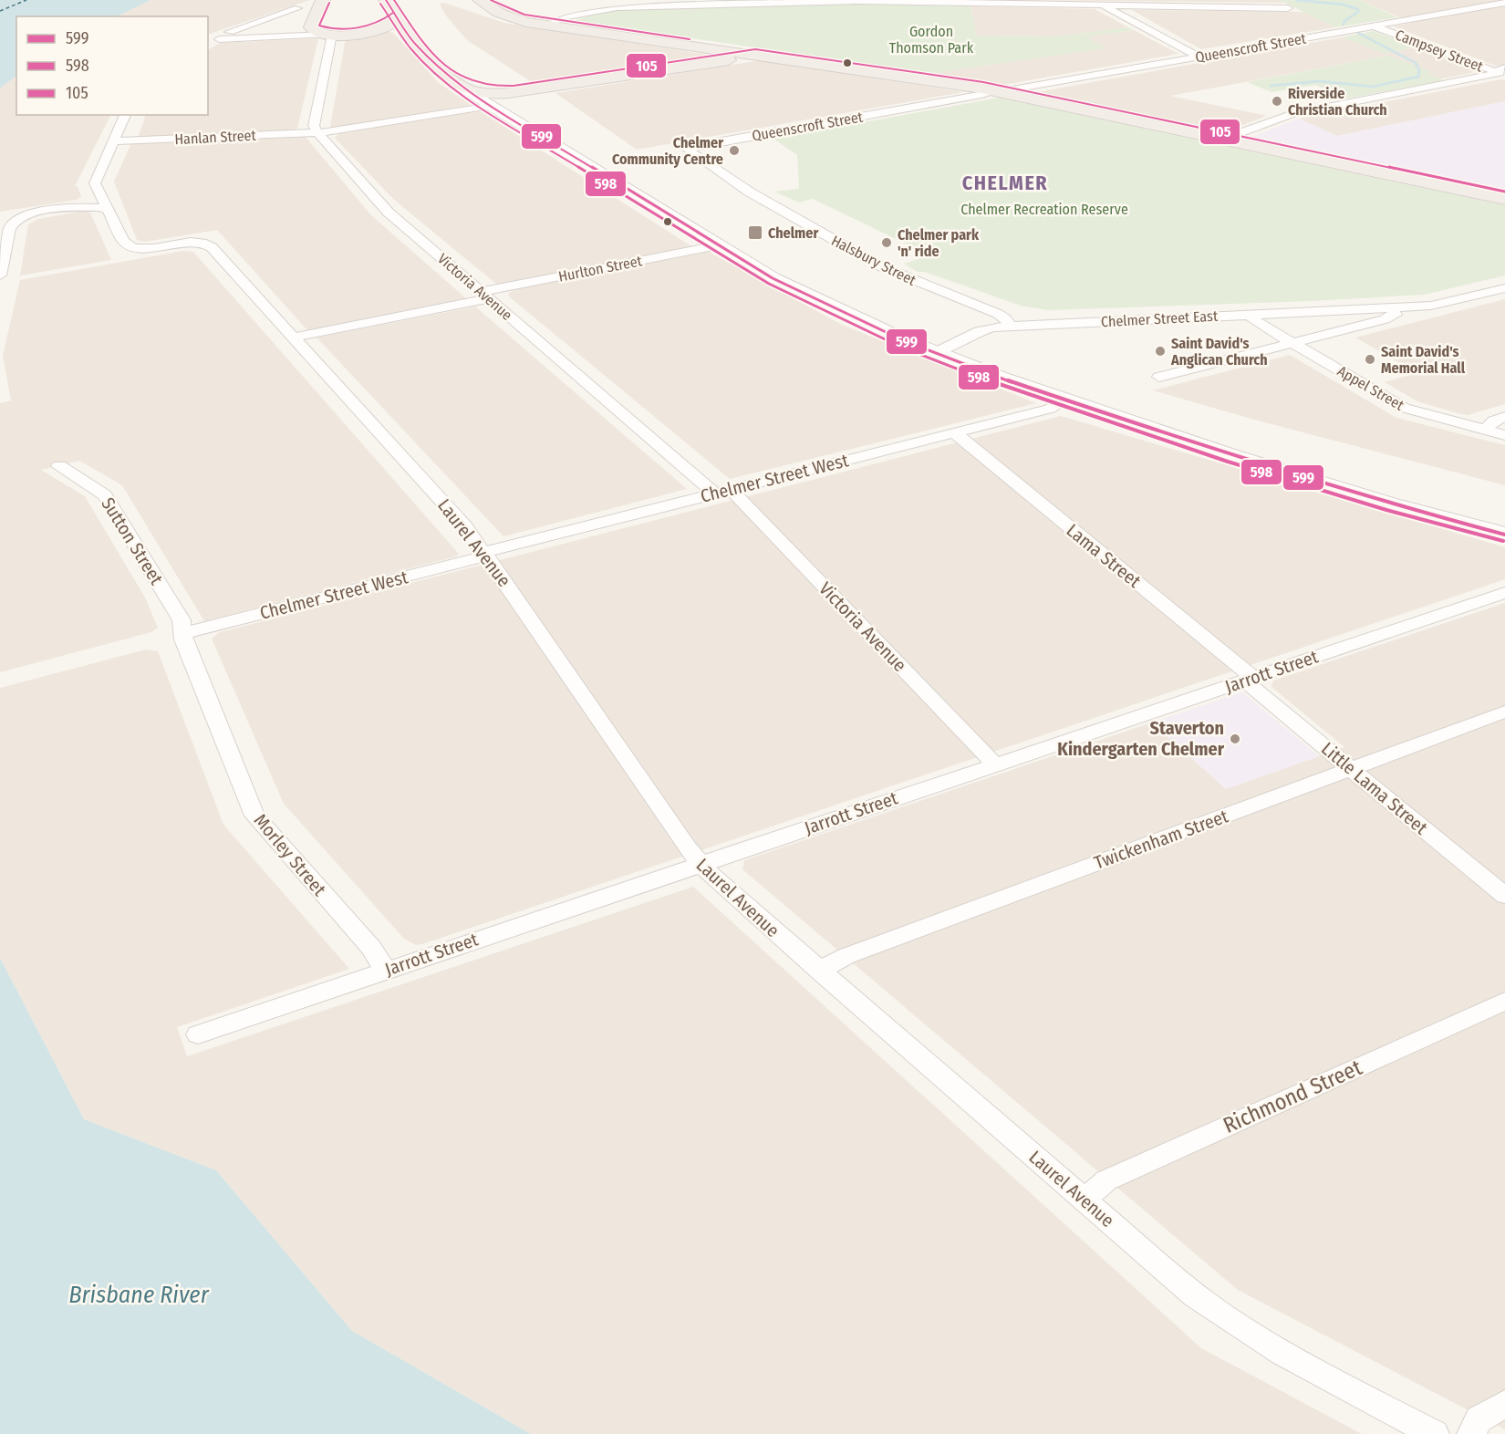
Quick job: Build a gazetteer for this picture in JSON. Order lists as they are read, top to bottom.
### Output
{
  "streets": {
    "street": [
      "Queenscroft Street",
      "Campsey Street",
      "Hanlan Street",
      "Halsbury Street",
      "Hurlton Street",
      "Victoria Avenue",
      "Chelmer Street East",
      "Appel Street",
      "Chelmer Street West",
      "Sutton Street",
      "Laurel Avenue",
      "Lama Street",
      "Jarrott Street",
      "Little Lama Street",
      "Twickenham Street",
      "Morley Street",
      "Richmond Street"
    ]
  },
  "crossings": [
    ["Queenscroft Street", "Campsey Street"],
    ["Queenscroft Street", "Halsbury Street"],
    ["Hanlan Street", "Victoria Avenue"],
    ["Halsbury Street", "Chelmer Street East"],
    ["Hurlton Street", "Victoria Avenue"],
    ["Hurlton Street", "Laurel Avenue"],
    ["Victoria Avenue", "Chelmer Street West"],
    ["Victoria Avenue", "Jarrott Street"],
    ["Chelmer Street East", "Appel Street"],
    ["Chelmer Street West", "Sutton Street"],
    ["Chelmer Street West", "Laurel Avenue"],
    ["Chelmer Street West", "Lama Street"],
    ["Chelmer Street West", "Morley Street"],
    ["Sutton Street", "Morley Street"],
    ["Laurel Avenue", "Jarrott Street"],
    ["Laurel Avenue", "Twickenham Street"],
    ["Laurel Avenue", "Richmond Street"],
    ["Lama Street", "Jarrott Street"],
    ["Lama Street", "Little Lama Street"],
    ["Jarrott Street", "Little Lama Street"],
    ["Jarrott Street", "Morley Street"],
    ["Little Lama Street", "Twickenham Street"]
  ],
  "districts": ["CHELMER"],
  "water": ["Brisbane River"],
  "parks": ["Gordon Thomson Park", "Chelmer Recreation Reserve"],
  "places": {
    "other": [
      "Riverside Christian Church",
      "Chelmer Community Centre",
      "Chelmer park 'n' ride",
      "Saint David's Anglican Church",
      "Saint David's Memorial Hall",
      "Staverton Kindergarten Chelmer"
    ],
    "transit": ["Chelmer"]
  },
  "lines": ["transit line 599", "transit line 105", "transit line 598"],
  "legend": ["599", "598", "105"]
}
